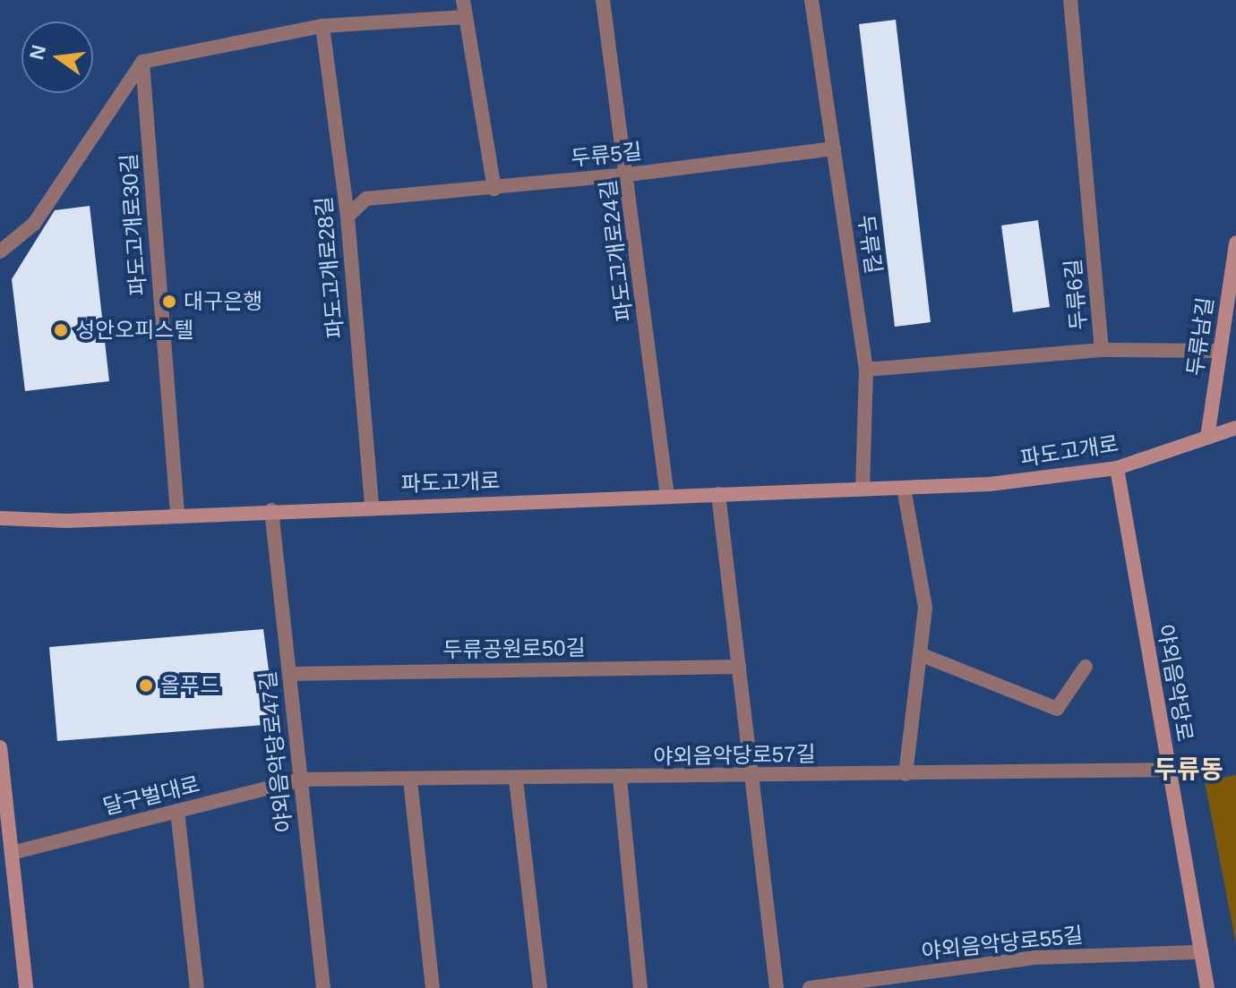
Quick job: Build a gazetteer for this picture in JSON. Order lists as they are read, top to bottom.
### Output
{
  "streets": {
    "street": [
      "두류5길",
      "파도고개로30길",
      "두류길",
      "파도고개로24길",
      "파도고개로28길",
      "두류6길",
      "두류남길",
      "파도고개로",
      "두류공원로50길",
      "야외음악당로",
      "야외음악당로47길",
      "야외음악당로57길",
      "달구벌대로",
      "야외음악당로55길"
    ]
  },
  "crossings": [
    ["두류5길", "두류길"],
    ["두류5길", "파도고개로24길"],
    ["두류5길", "파도고개로28길"],
    ["파도고개로30길", "파도고개로"],
    ["두류길", "두류6길"],
    ["두류길", "파도고개로"],
    ["파도고개로24길", "파도고개로"],
    ["파도고개로28길", "파도고개로"],
    ["두류남길", "파도고개로"],
    ["파도고개로", "야외음악당로"],
    ["파도고개로", "야외음악당로47길"],
    ["두류공원로50길", "야외음악당로47길"],
    ["야외음악당로", "야외음악당로57길"],
    ["야외음악당로", "야외음악당로55길"],
    ["야외음악당로47길", "야외음악당로57길"],
    ["야외음악당로47길", "달구벌대로"],
    ["야외음악당로57길", "달구벌대로"]
  ],
  "districts": ["두류동"],
  "places": ["대구은행", "성안오피스텔", "올푸드"],
  "north": "left"
}
